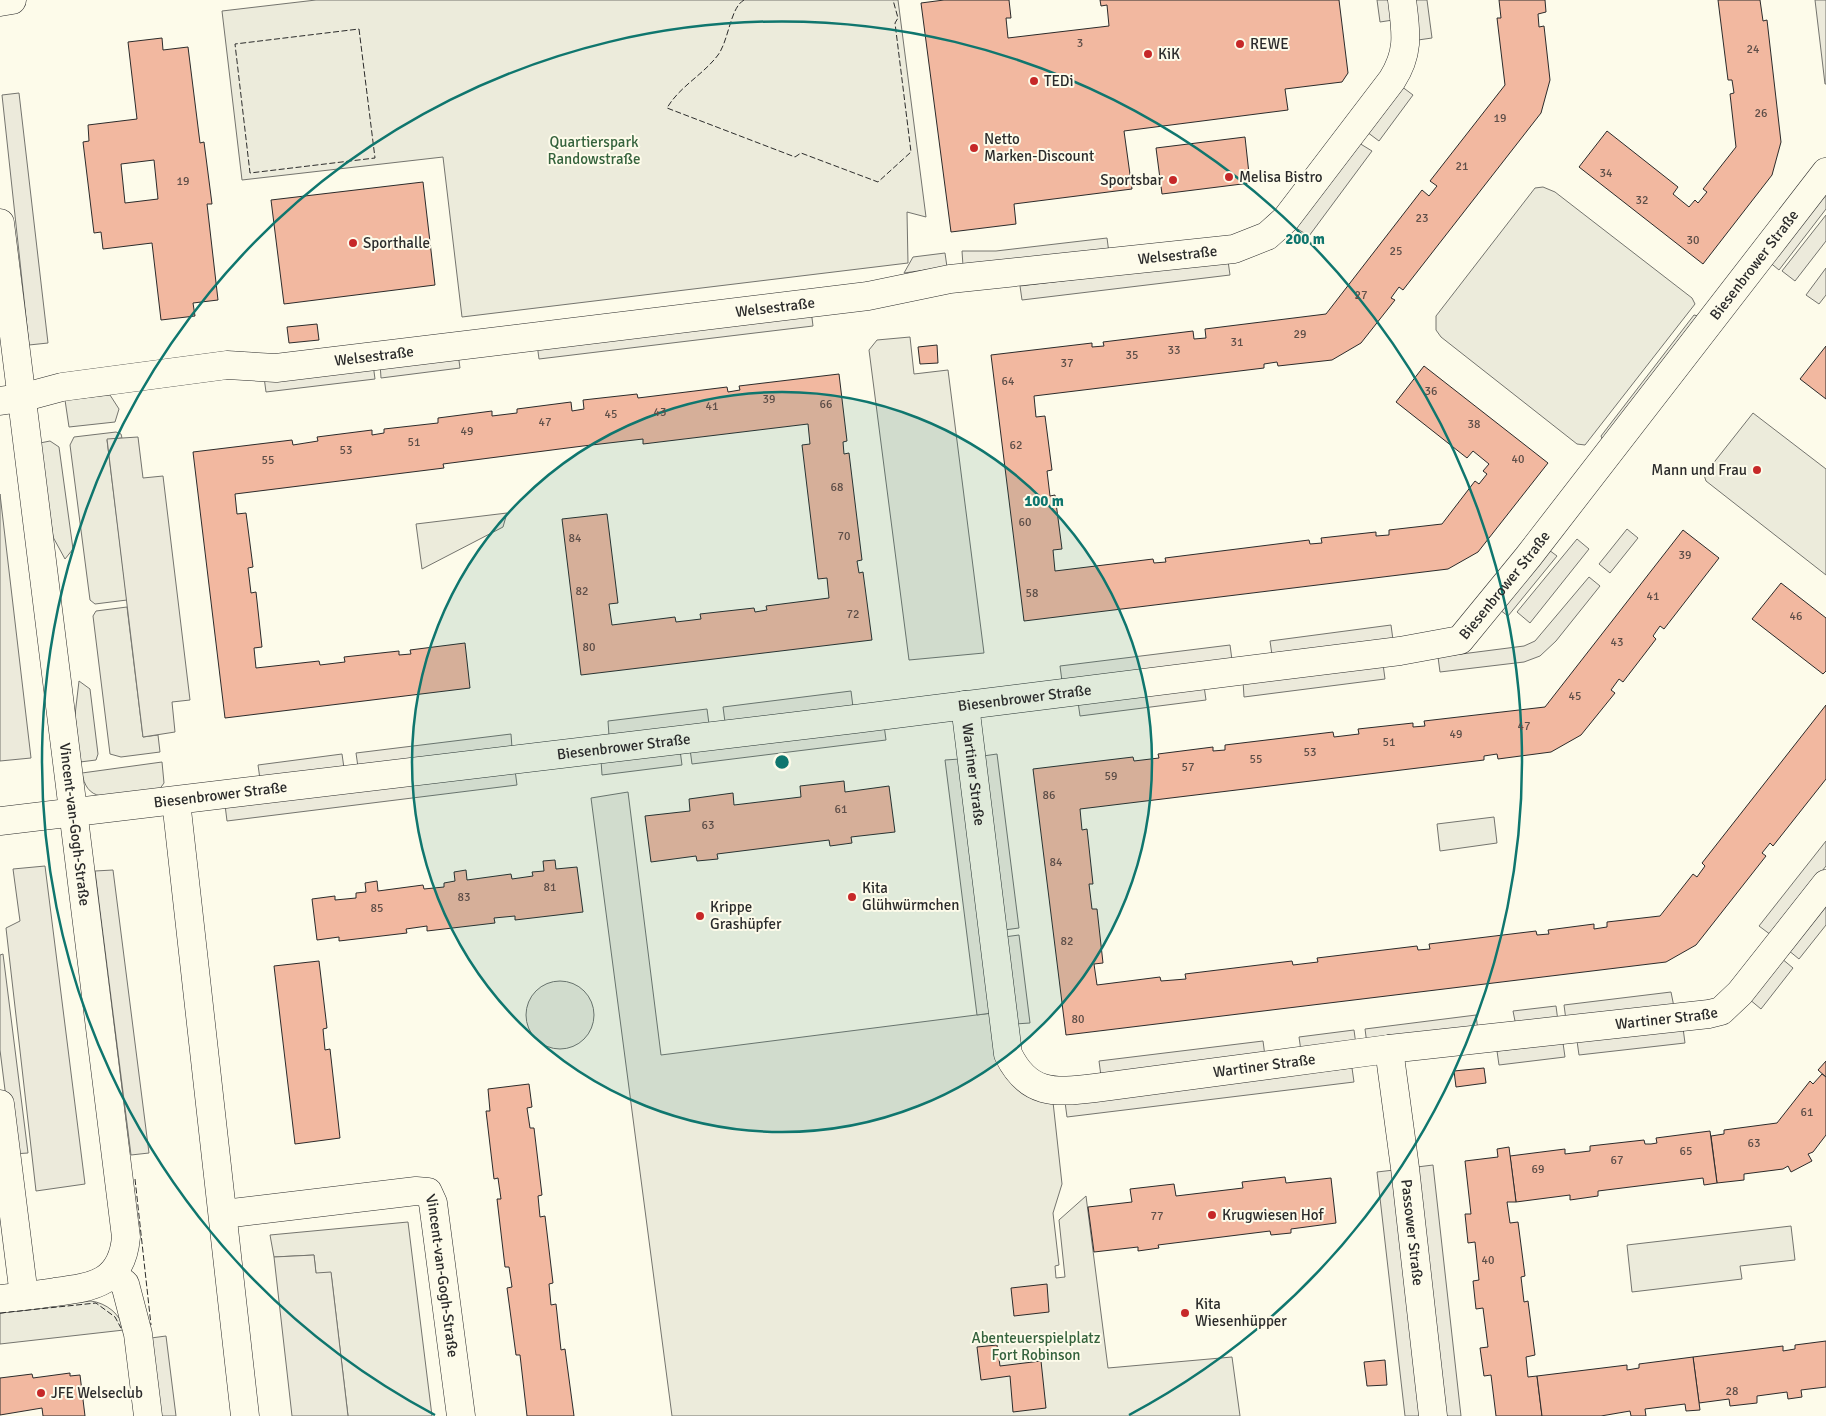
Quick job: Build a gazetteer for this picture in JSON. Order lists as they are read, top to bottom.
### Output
{
  "streets": {
    "street": [
      "Welsestraße",
      "Biesenbrower Straße",
      "Wartiner Straße",
      "Vincent-van-Gogh-Straße",
      "Passower Straße"
    ]
  },
  "crossings": [
    ["Welsestraße", "Vincent-van-Gogh-Straße"],
    ["Biesenbrower Straße", "Wartiner Straße"],
    ["Biesenbrower Straße", "Vincent-van-Gogh-Straße"],
    ["Wartiner Straße", "Passower Straße"]
  ],
  "parks": ["Quartierspark Randowstraße", "Abenteuerspielplatz Fort Robinson"],
  "places": [
    "REWE",
    "KiK",
    "TEDi",
    "Netto Marken-Discount",
    "Melisa Bistro",
    "Sportsbar",
    "Sporthalle",
    "Mann und Frau",
    "Kita Glühwürmchen",
    "Krippe Grashüpfer",
    "Krugwiesen Hof",
    "Kita Wiesenhüpper",
    "JFE Welseclub"
  ],
  "house_numbers": [
    "3",
    "24",
    "26",
    "19",
    "21",
    "34",
    "19",
    "32",
    "23",
    "30",
    "25",
    "27",
    "29",
    "31",
    "33",
    "35",
    "37",
    "64",
    "36",
    "39",
    "66",
    "41",
    "43",
    "45",
    "47",
    "38",
    "49",
    "51",
    "62",
    "53",
    "40",
    "55",
    "68",
    "60",
    "70",
    "84",
    "39",
    "82",
    "58",
    "41",
    "72",
    "46",
    "43",
    "80",
    "45",
    "47",
    "49",
    "51",
    "53",
    "55",
    "57",
    "59",
    "86",
    "61",
    "63",
    "84",
    "81",
    "83",
    "85",
    "82",
    "80",
    "61",
    "63",
    "65",
    "67",
    "69",
    "77",
    "40",
    "28"
  ],
  "rings": ["200 m", "100 m"]
}
